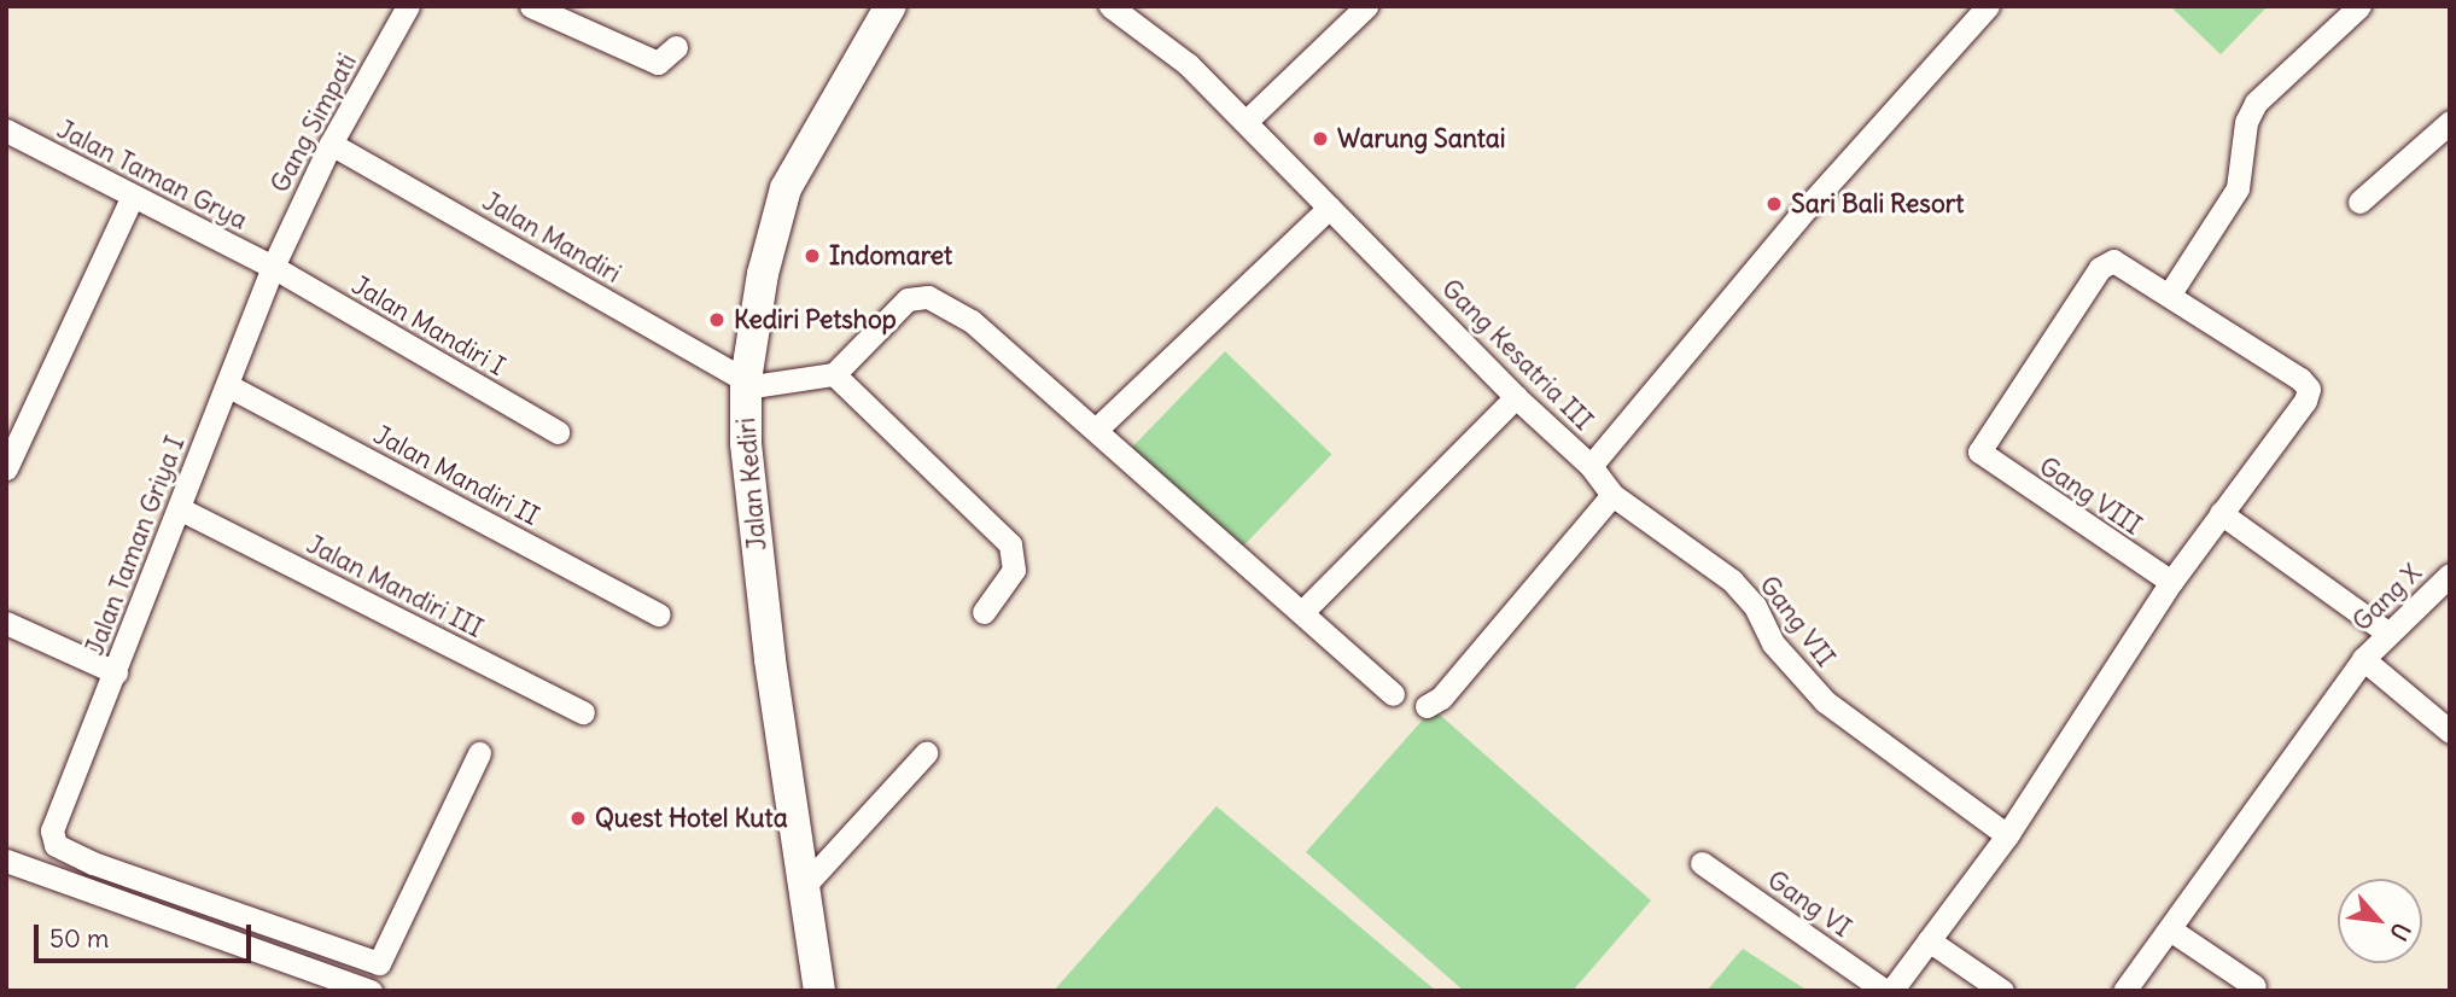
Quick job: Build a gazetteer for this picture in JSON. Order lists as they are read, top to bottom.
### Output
{
  "streets": {
    "main road": ["Jalan Kediri"],
    "street": [
      "Gang Simpati",
      "Jalan Taman Grya",
      "Jalan Mandiri",
      "Jalan Mandiri I",
      "Gang Kesatria III",
      "Jalan Mandiri II",
      "Gang VIII",
      "Jalan Taman Griya I",
      "Jalan Mandiri III",
      "Gang X",
      "Gang VII",
      "Gang VI"
    ]
  },
  "crossings": [
    ["Gang Simpati", "Jalan Taman Grya"],
    ["Gang Simpati", "Jalan Mandiri"],
    ["Gang Simpati", "Jalan Mandiri I"],
    ["Gang Simpati", "Jalan Taman Griya I"],
    ["Jalan Taman Grya", "Jalan Mandiri I"],
    ["Jalan Taman Grya", "Jalan Taman Griya I"],
    ["Jalan Mandiri", "Jalan Kediri"],
    ["Jalan Mandiri I", "Jalan Taman Griya I"],
    ["Gang Kesatria III", "Gang VII"],
    ["Jalan Mandiri II", "Jalan Taman Griya I"],
    ["Jalan Taman Griya I", "Jalan Mandiri III"]
  ],
  "places": [
    "Warung Santai",
    "Sari Bali Resort",
    "Indomaret",
    "Kediri Petshop",
    "Quest Hotel Kuta"
  ],
  "scale_bar": "50 m",
  "north": "bottom right"
}
